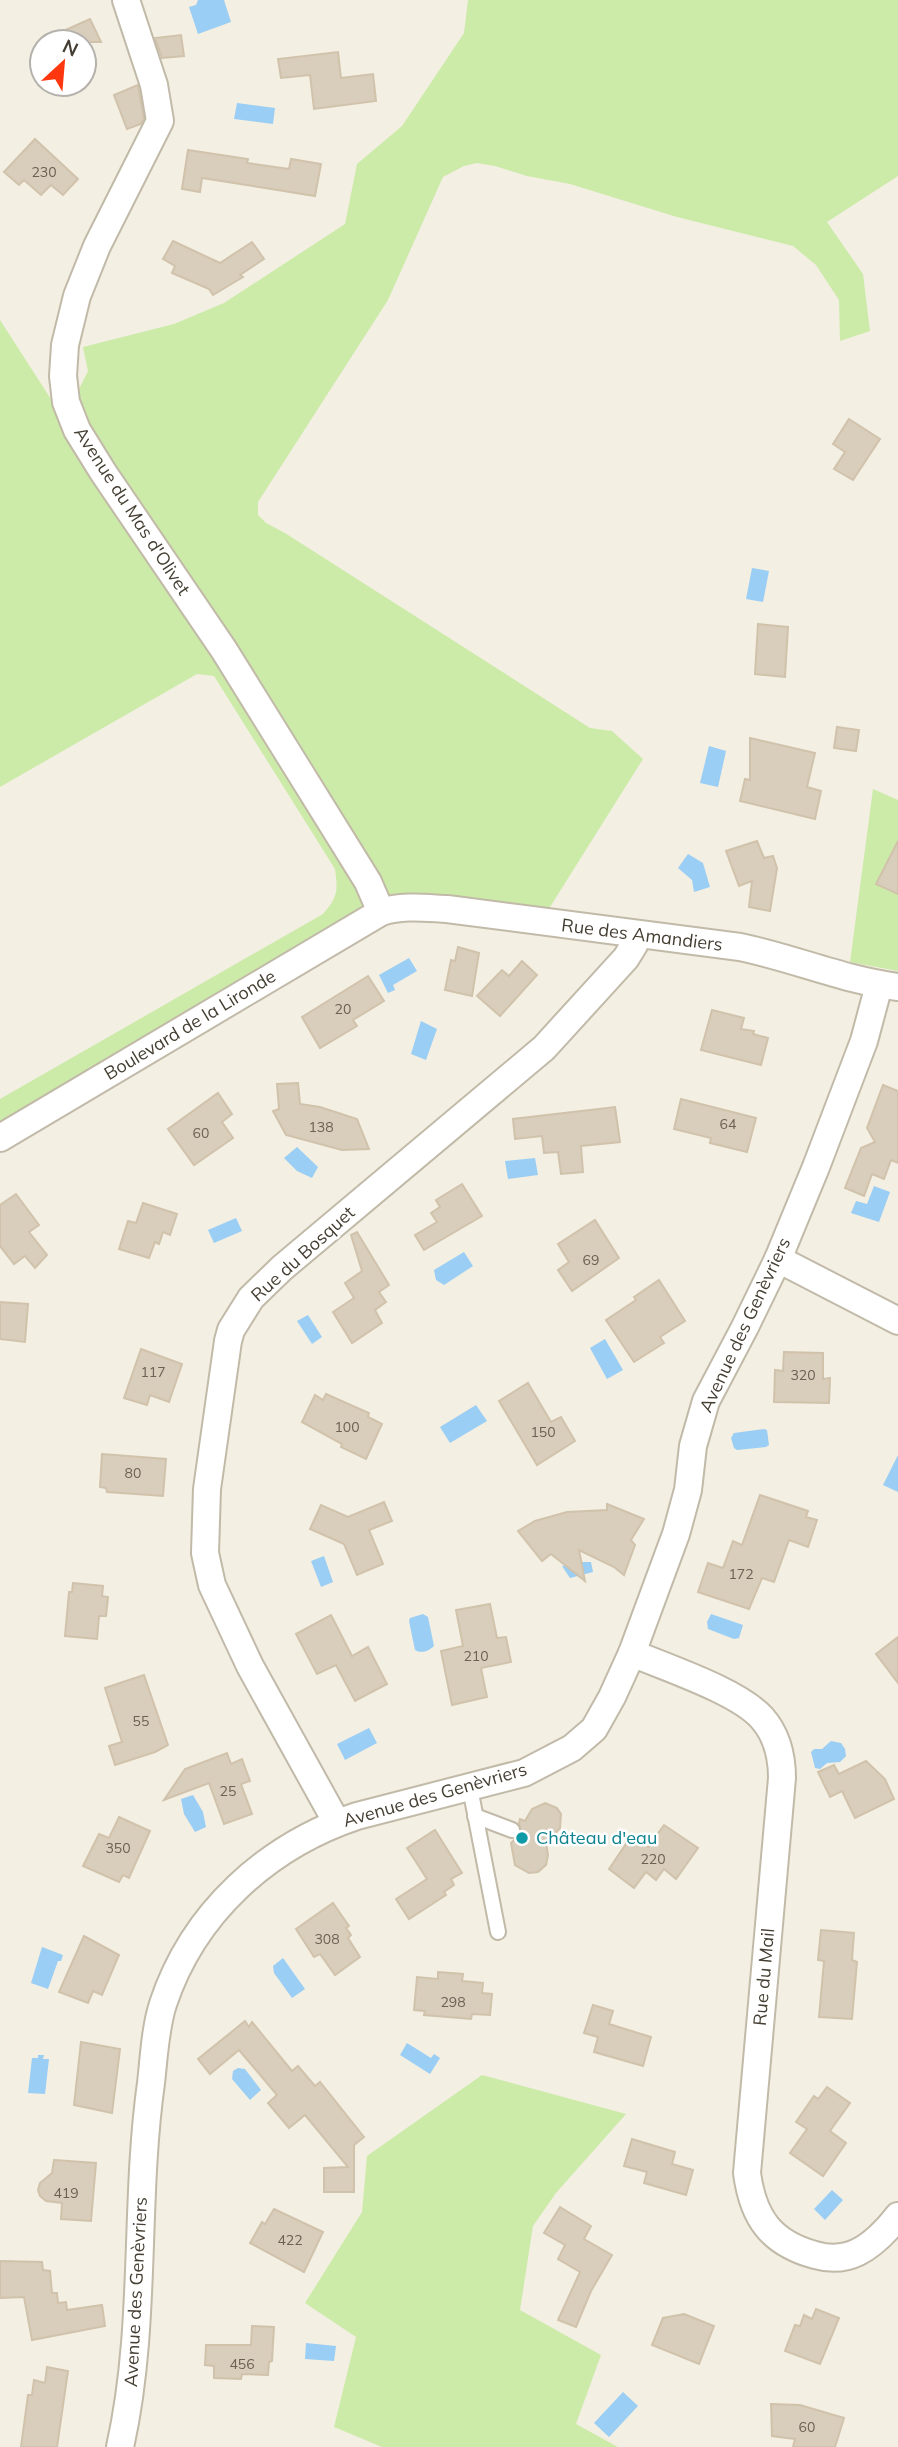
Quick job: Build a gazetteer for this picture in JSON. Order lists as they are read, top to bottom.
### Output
{
  "streets": {
    "street": [
      "Avenue du Mas d'Olivet",
      "Rue des Amandiers",
      "Boulevard de la Lironde",
      "Rue du Bosquet",
      "Avenue des Genèvriers",
      "Rue du Mail"
    ]
  },
  "crossings": [
    ["Avenue du Mas d'Olivet", "Rue des Amandiers"],
    ["Avenue du Mas d'Olivet", "Boulevard de la Lironde"],
    ["Rue des Amandiers", "Boulevard de la Lironde"],
    ["Rue des Amandiers", "Rue du Bosquet"],
    ["Rue des Amandiers", "Avenue des Genèvriers"],
    ["Rue du Bosquet", "Avenue des Genèvriers"],
    ["Avenue des Genèvriers", "Rue du Mail"]
  ],
  "places": ["Château d'eau"],
  "house_numbers": [
    "230",
    "20",
    "64",
    "138",
    "60",
    "69",
    "117",
    "320",
    "100",
    "150",
    "80",
    "172",
    "210",
    "55",
    "25",
    "350",
    "220",
    "308",
    "298",
    "419",
    "422",
    "456",
    "60"
  ],
  "north": "top right"
}
